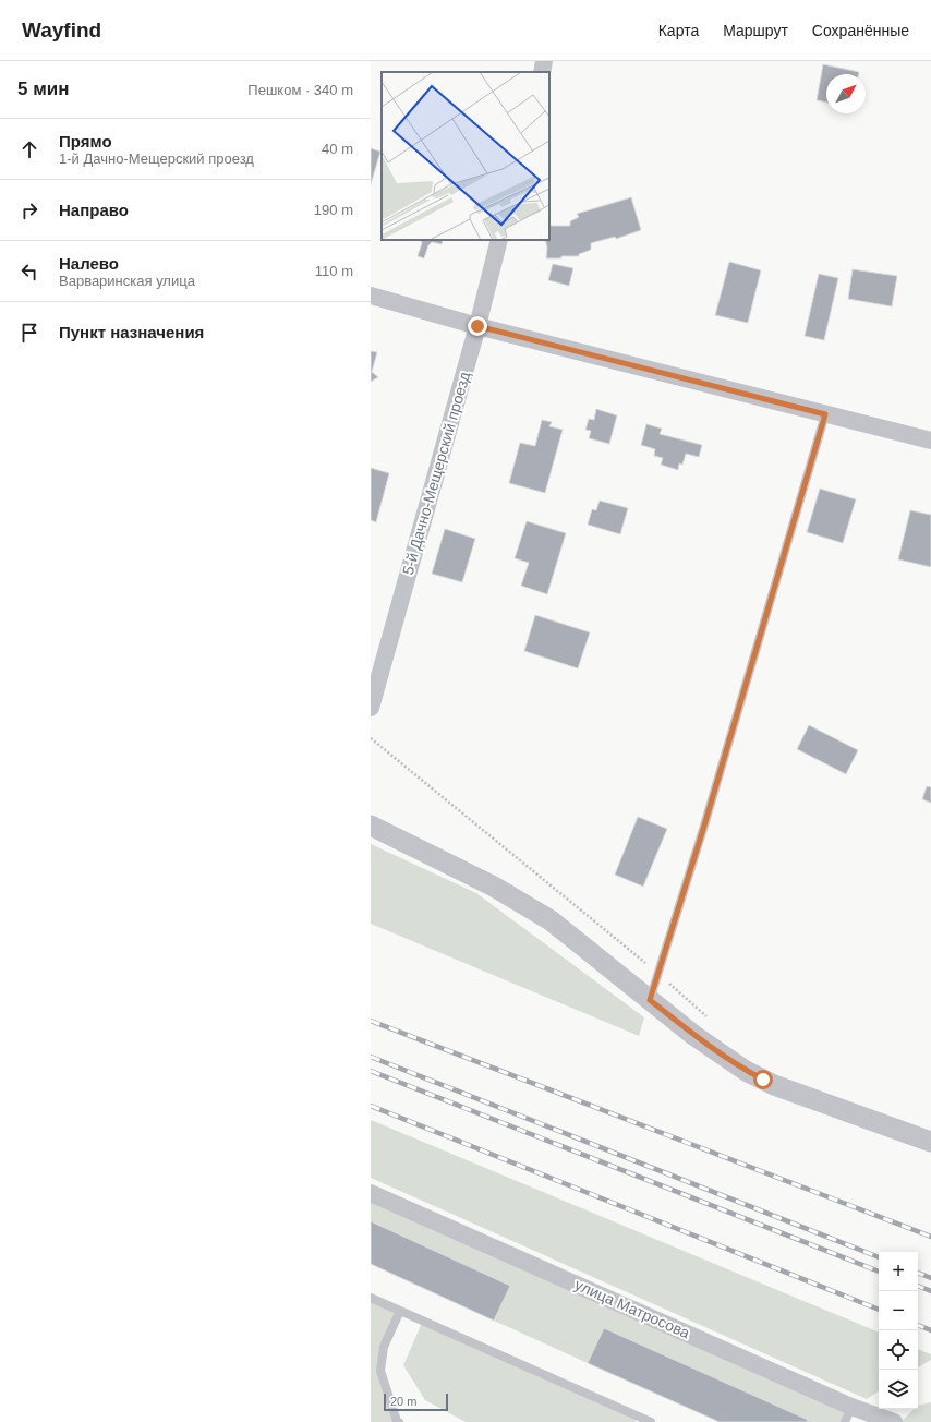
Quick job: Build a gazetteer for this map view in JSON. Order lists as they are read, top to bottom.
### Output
{
  "streets": {
    "street": ["5-й Дачно-Мещерский проезд", "улица Матросова"]
  },
  "scale_bar": "20 m",
  "north": "top right",
  "page": {
    "header": "Wayfind",
    "nav": ["Карта", "Маршрут", "Сохранённые"],
    "heading": ["5 мин", "Пешком · 340 m"],
    "list": [
      ["Прямо", "1-й Дачно-Мещерский проезд", "40 m"],
      ["Направо", "190 m"],
      ["Налево", "Варваринская улица", "110 m"],
      "Пункт назначения"
    ],
    "map_buttons": ["+", "−"],
    "scale": "20 m"
  }
}
